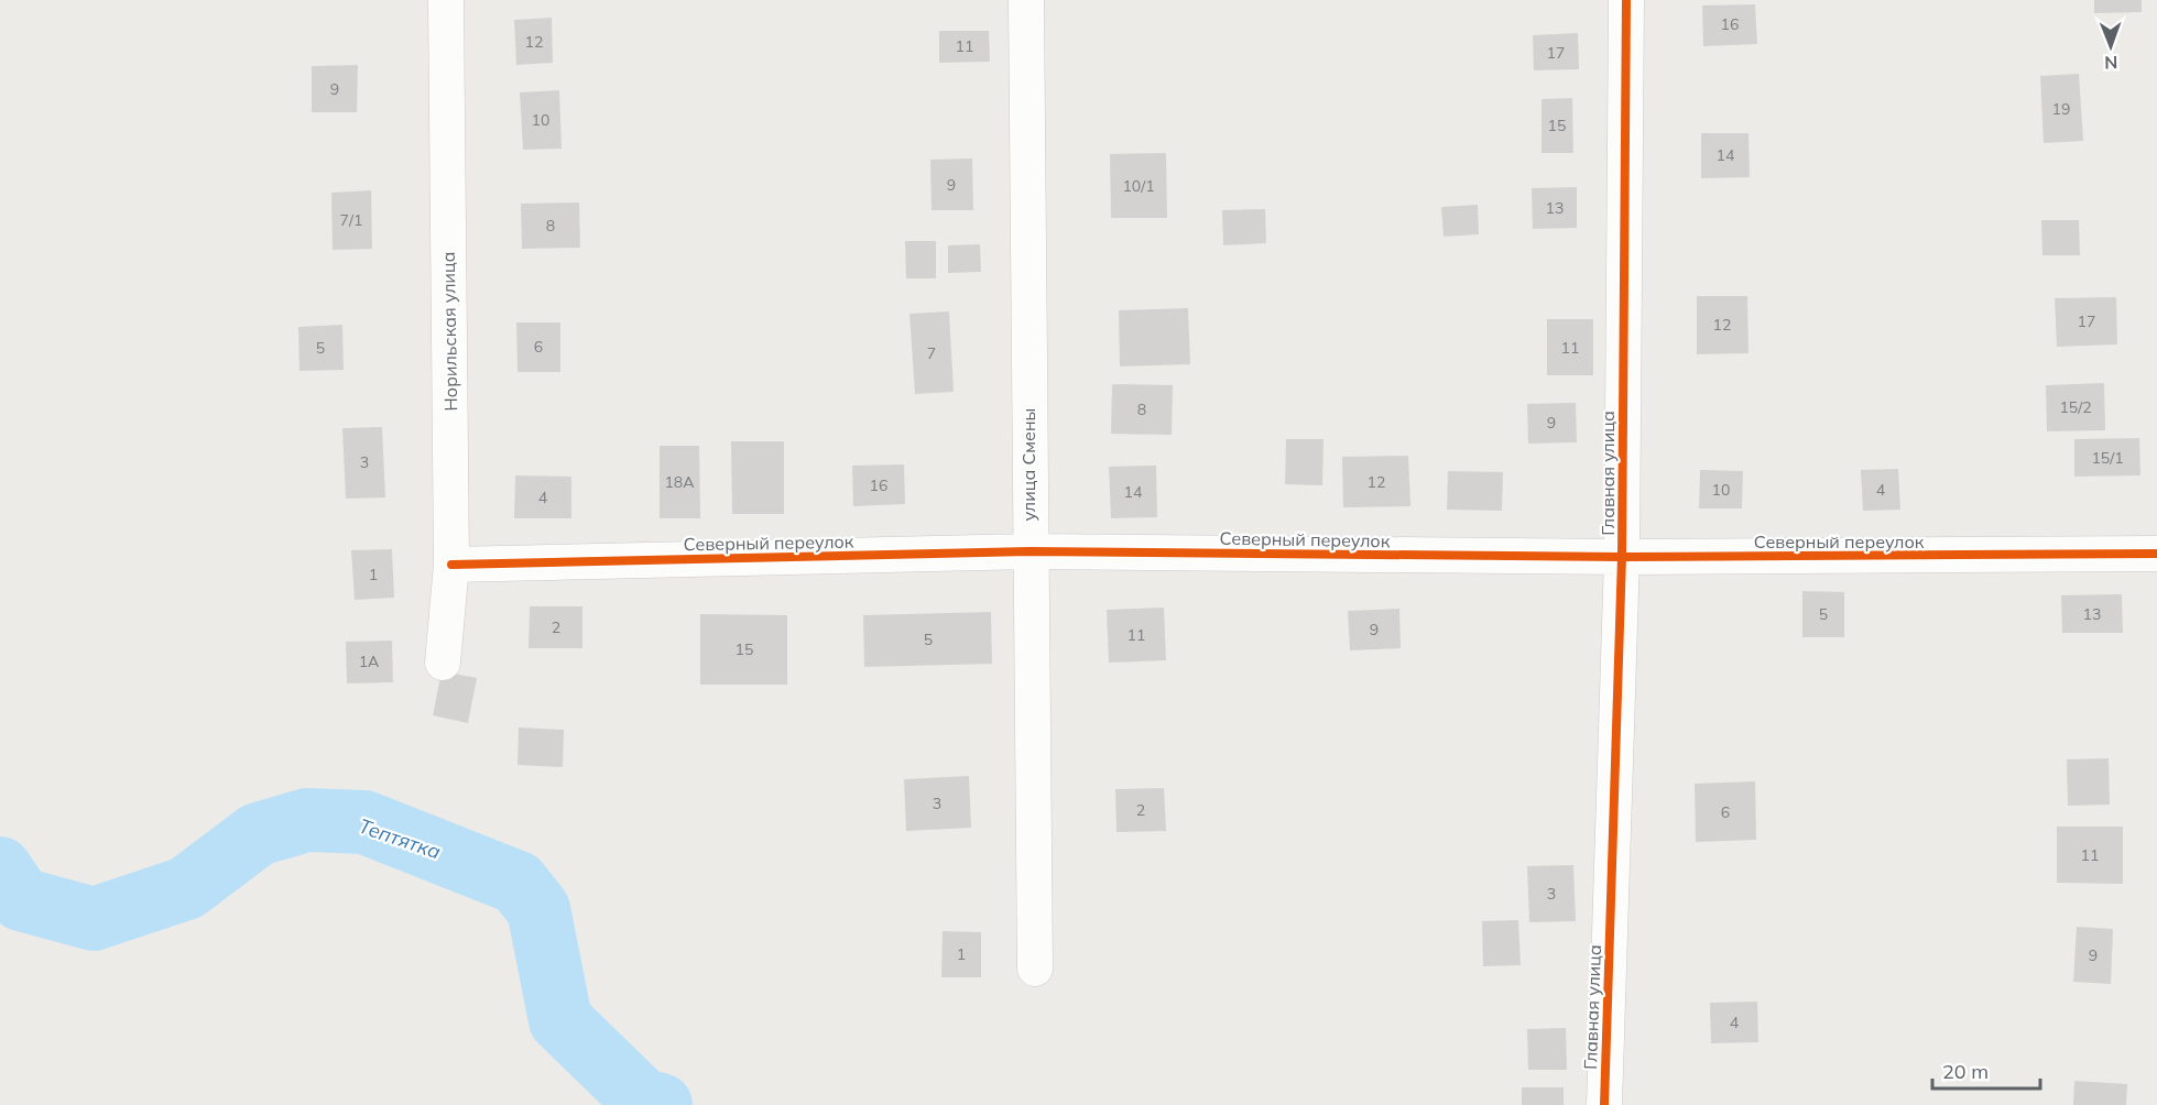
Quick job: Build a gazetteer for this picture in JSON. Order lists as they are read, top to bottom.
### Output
{
  "streets": {
    "street": [
      "Норильская улица",
      "улица Смены",
      "Главная улица",
      "Северный переулок"
    ]
  },
  "crossings": [
    ["Норильская улица", "Северный переулок"],
    ["улица Смены", "Северный переулок"],
    ["Главная улица", "Северный переулок"]
  ],
  "water": ["Тептятка"],
  "house_numbers": [
    "16",
    "12",
    "11",
    "17",
    "9",
    "19",
    "10",
    "15",
    "14",
    "9",
    "10/1",
    "13",
    "7/1",
    "8",
    "17",
    "12",
    "6",
    "5",
    "11",
    "7",
    "15/2",
    "8",
    "9",
    "15/1",
    "3",
    "18А",
    "12",
    "16",
    "10",
    "4",
    "14",
    "4",
    "1",
    "5",
    "13",
    "2",
    "9",
    "11",
    "5",
    "15",
    "1А",
    "3",
    "2",
    "6",
    "11",
    "3",
    "1",
    "9",
    "4"
  ],
  "scale_bar": "20 m",
  "north": "bottom"
}
